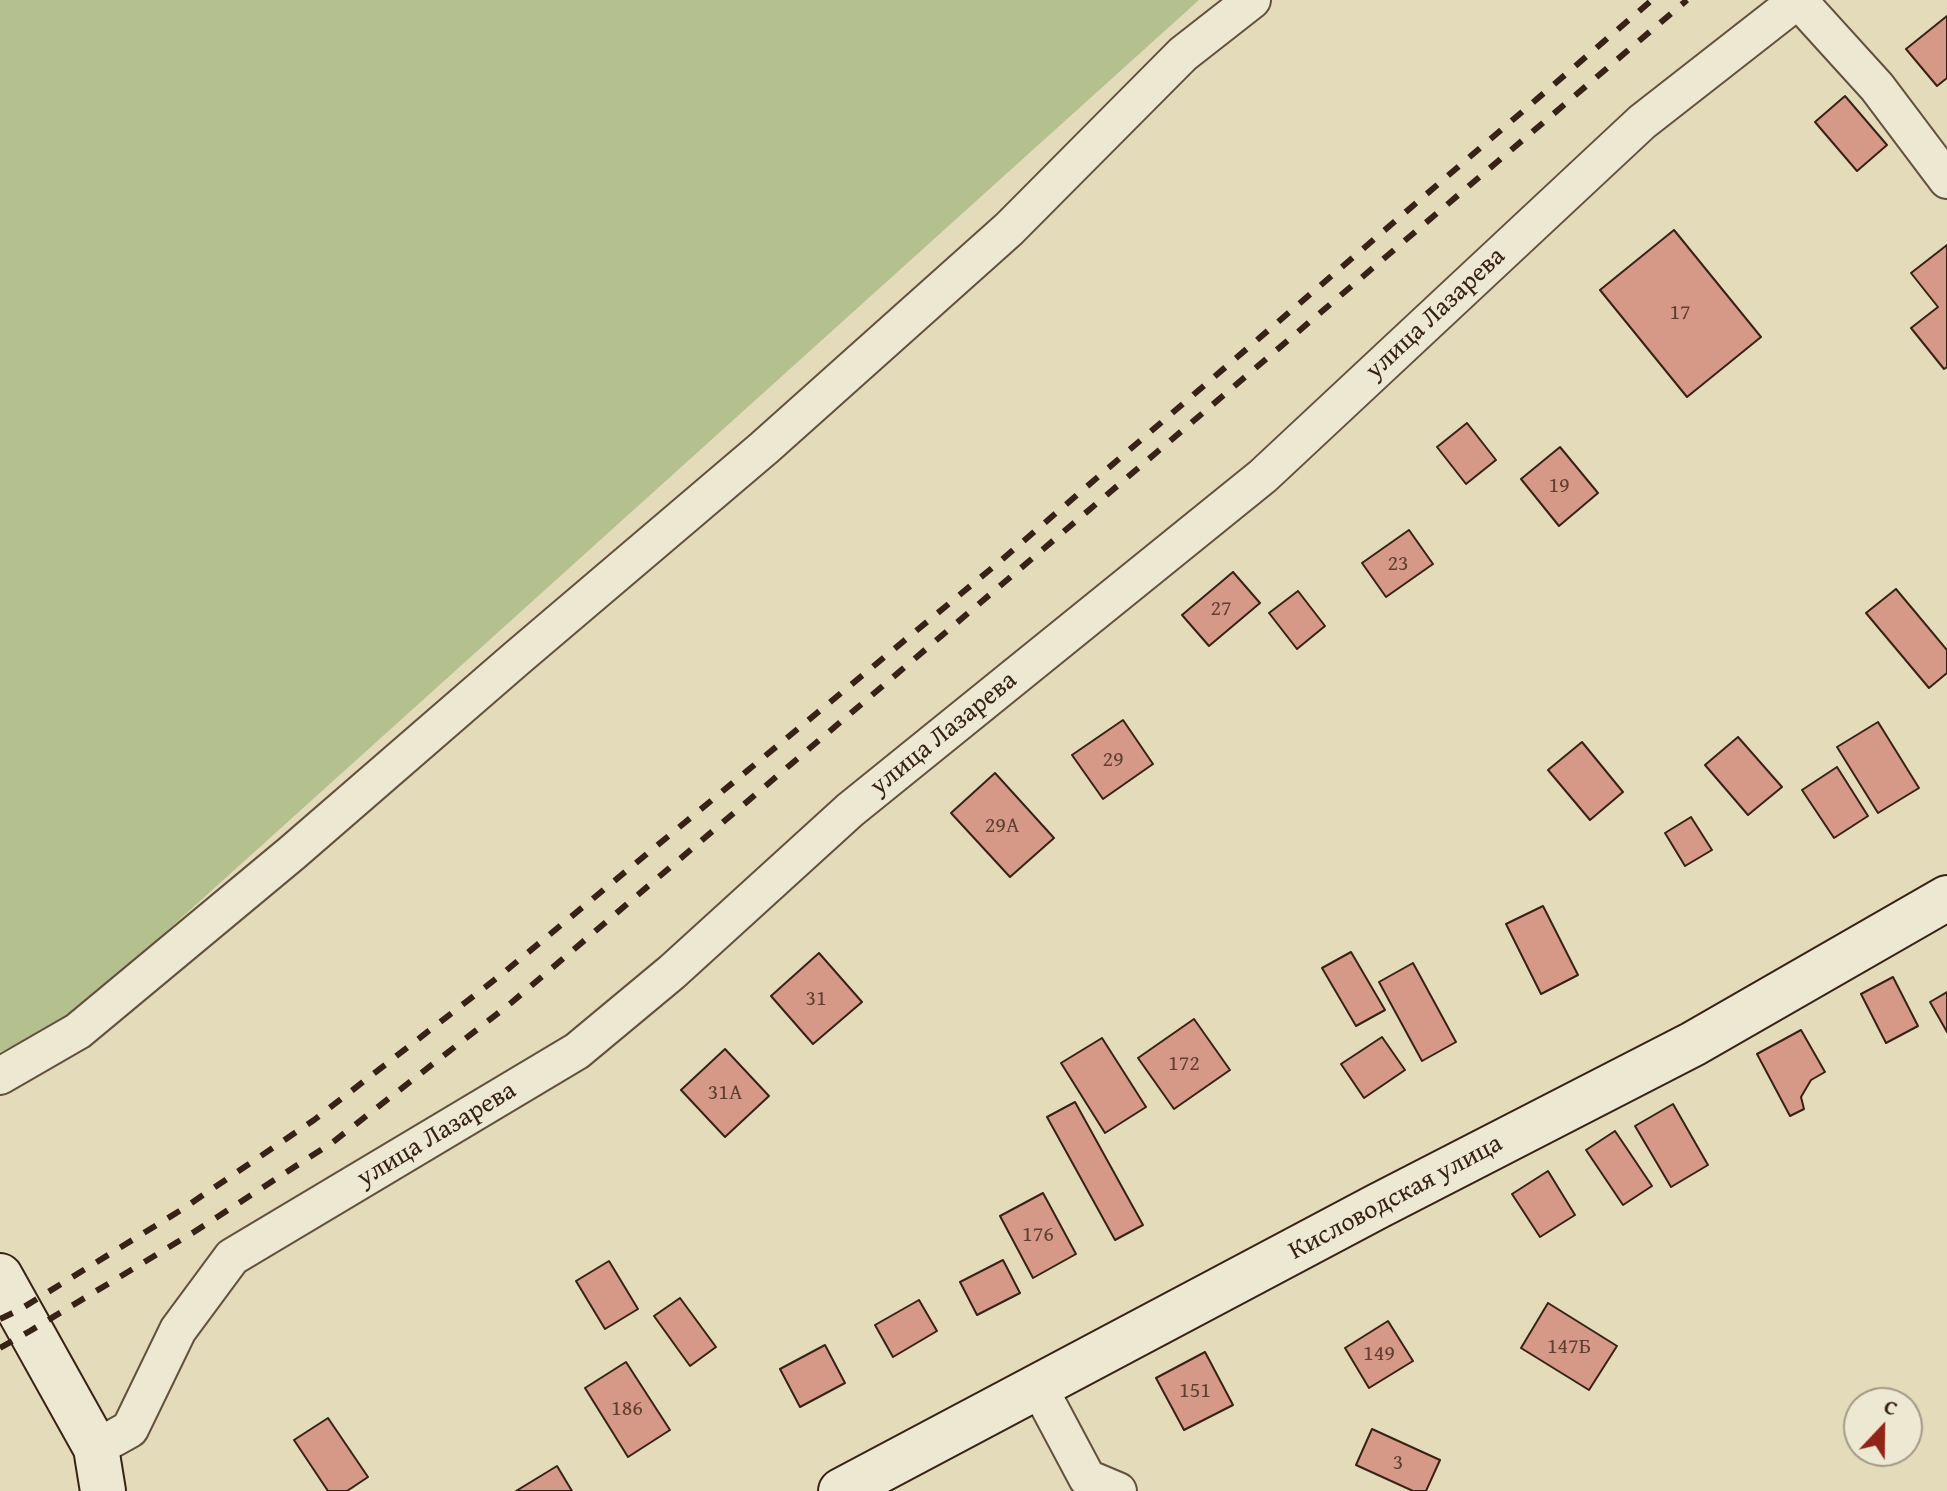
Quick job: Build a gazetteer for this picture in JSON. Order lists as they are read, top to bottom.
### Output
{
  "streets": {
    "street": ["улица Лазарева", "Кисловодская улица"]
  },
  "house_numbers": [
    "17",
    "19",
    "23",
    "27",
    "29",
    "29А",
    "31",
    "172",
    "31А",
    "176",
    "147Б",
    "149",
    "151",
    "186",
    "3"
  ],
  "north": "top"
}
